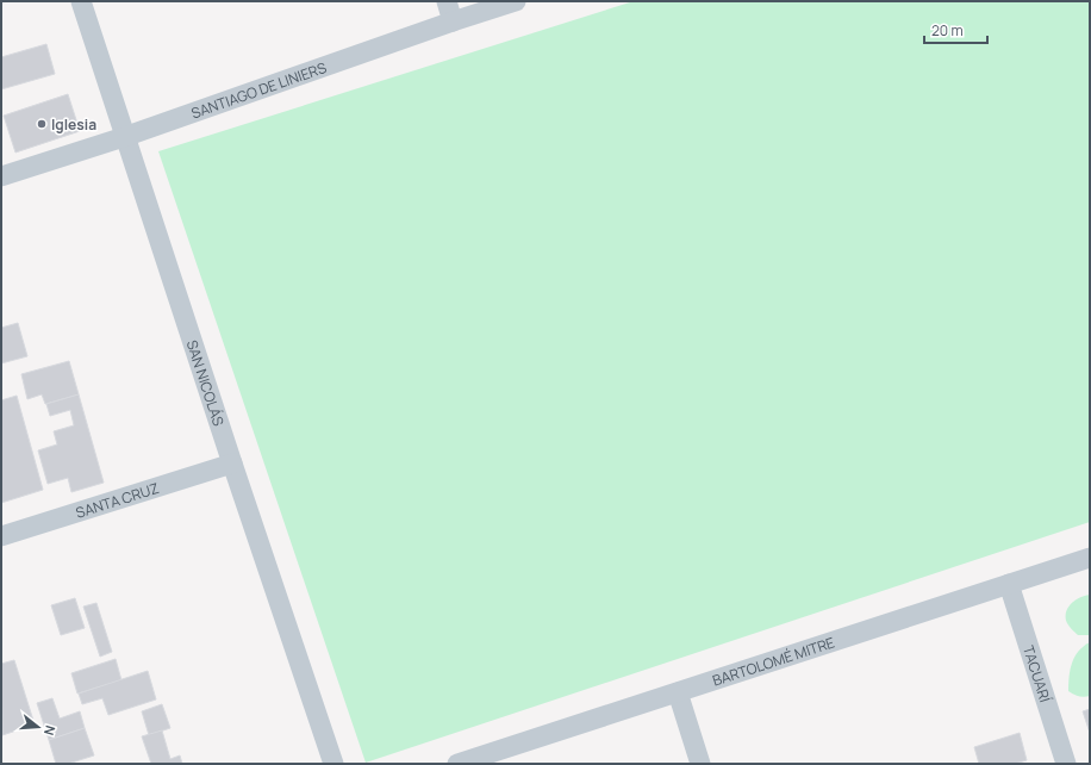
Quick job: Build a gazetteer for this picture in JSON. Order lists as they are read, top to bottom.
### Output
{
  "streets": {
    "street": [
      "SANTIAGO DE LINIERS",
      "SAN NICOLÁS",
      "SANTA CRUZ",
      "BARTOLOMÉ MITRE",
      "TACUARÍ"
    ]
  },
  "crossings": [
    ["SANTIAGO DE LINIERS", "SAN NICOLÁS"],
    ["SAN NICOLÁS", "SANTA CRUZ"],
    ["BARTOLOMÉ MITRE", "TACUARÍ"]
  ],
  "places": ["Iglesia"],
  "scale_bar": "20 m",
  "north": "right"
}
